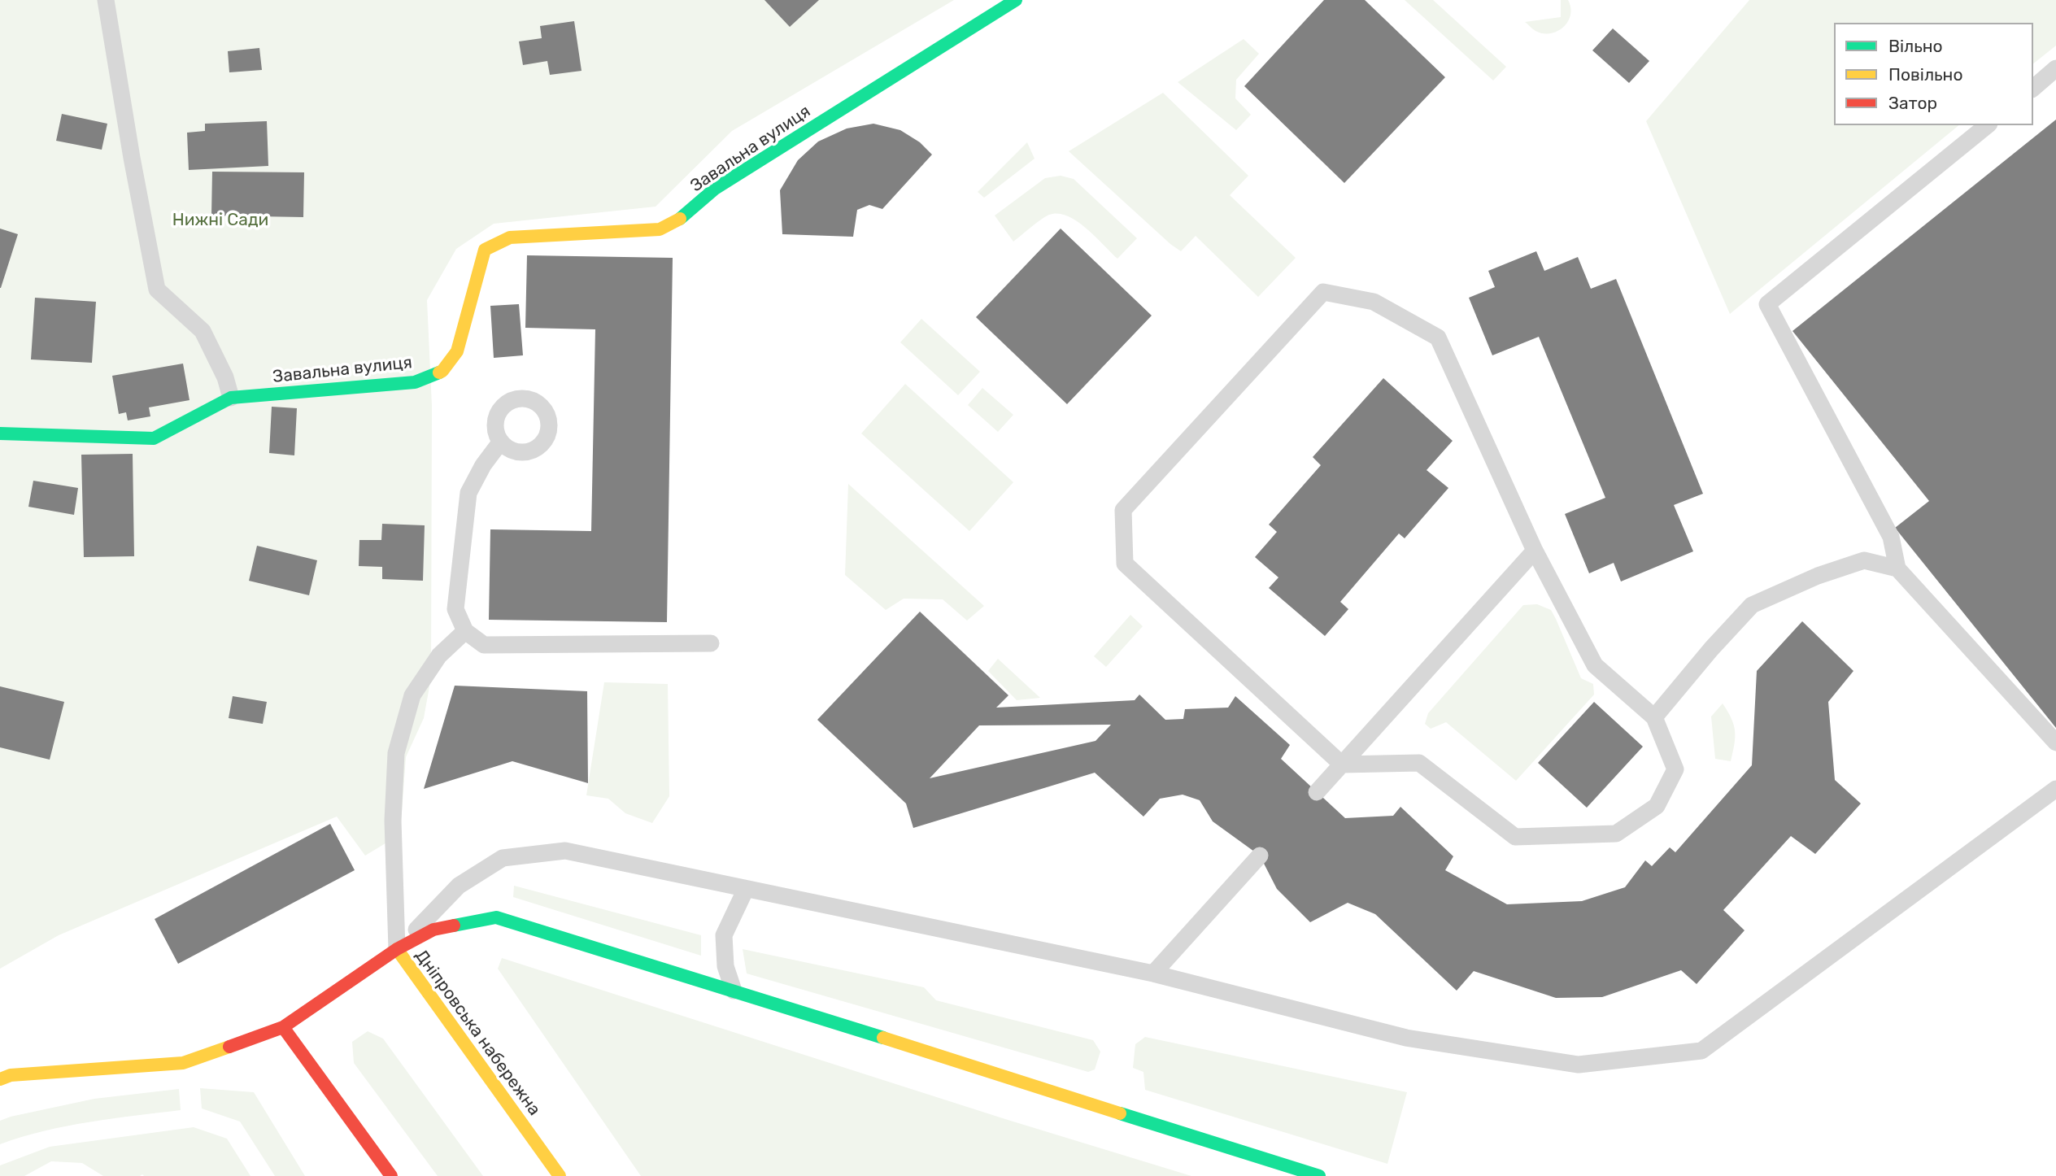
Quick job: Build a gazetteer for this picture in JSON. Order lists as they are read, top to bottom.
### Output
{
  "streets": {
    "street": ["Завальна вулиця", "Дніпровська набережна"]
  },
  "parks": ["Нижні Сади"],
  "legend": ["Вільно", "Повільно", "Затор"]
}
